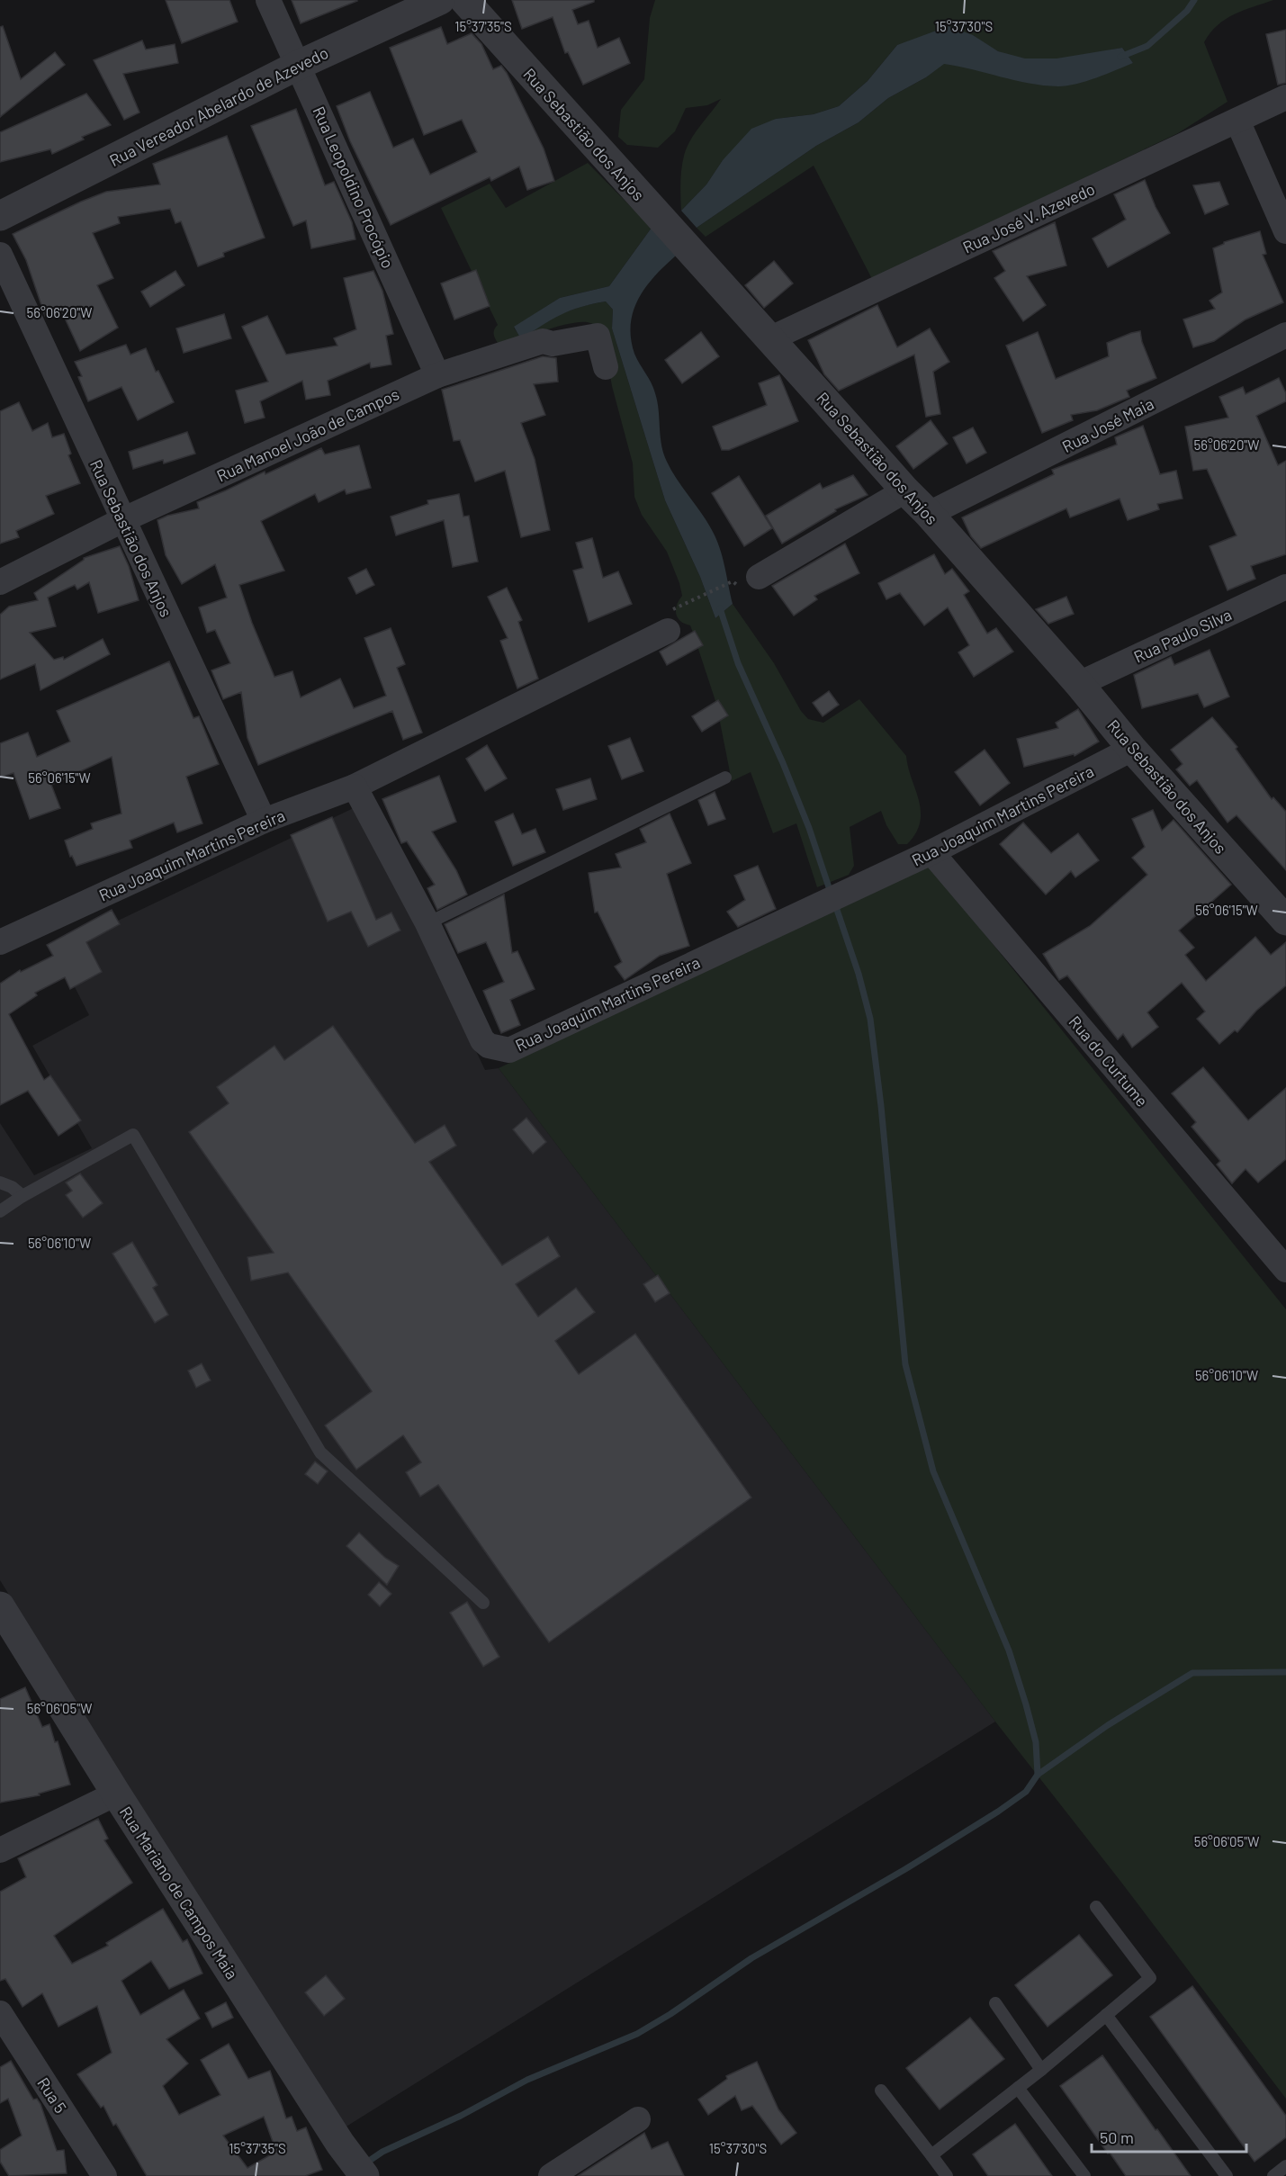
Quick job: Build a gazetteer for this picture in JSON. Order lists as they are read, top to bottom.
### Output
{
  "streets": {
    "street": [
      "Rua Vereador Abelardo de Azevedo",
      "Rua Sebastião dos Anjos",
      "Rua Leopoldino Procópio",
      "Rua José V. Azevedo",
      "Rua José Maia",
      "Rua Manoel João de Campos",
      "Rua Paulo Silva",
      "Rua Joaquim Martins Pereira",
      "Rua do Curtume",
      "Rua Mariano de Campos Maia",
      "Rua 5"
    ]
  },
  "crossings": [
    ["Rua Vereador Abelardo de Azevedo", "Rua Leopoldino Procópio"],
    ["Rua Sebastião dos Anjos", "Rua José V. Azevedo"],
    ["Rua Sebastião dos Anjos", "Rua José Maia"],
    ["Rua Sebastião dos Anjos", "Rua Manoel João de Campos"],
    ["Rua Sebastião dos Anjos", "Rua Paulo Silva"],
    ["Rua Sebastião dos Anjos", "Rua Joaquim Martins Pereira"],
    ["Rua Leopoldino Procópio", "Rua Manoel João de Campos"],
    ["Rua Joaquim Martins Pereira", "Rua do Curtume"]
  ],
  "scale_bar": "50 m",
  "coordinates": [
    "15°37'35\"S",
    "15°37'30\"S",
    "56°06'20\"W",
    "56°06'15\"W",
    "56°06'10\"W",
    "56°06'05\"W"
  ]
}
